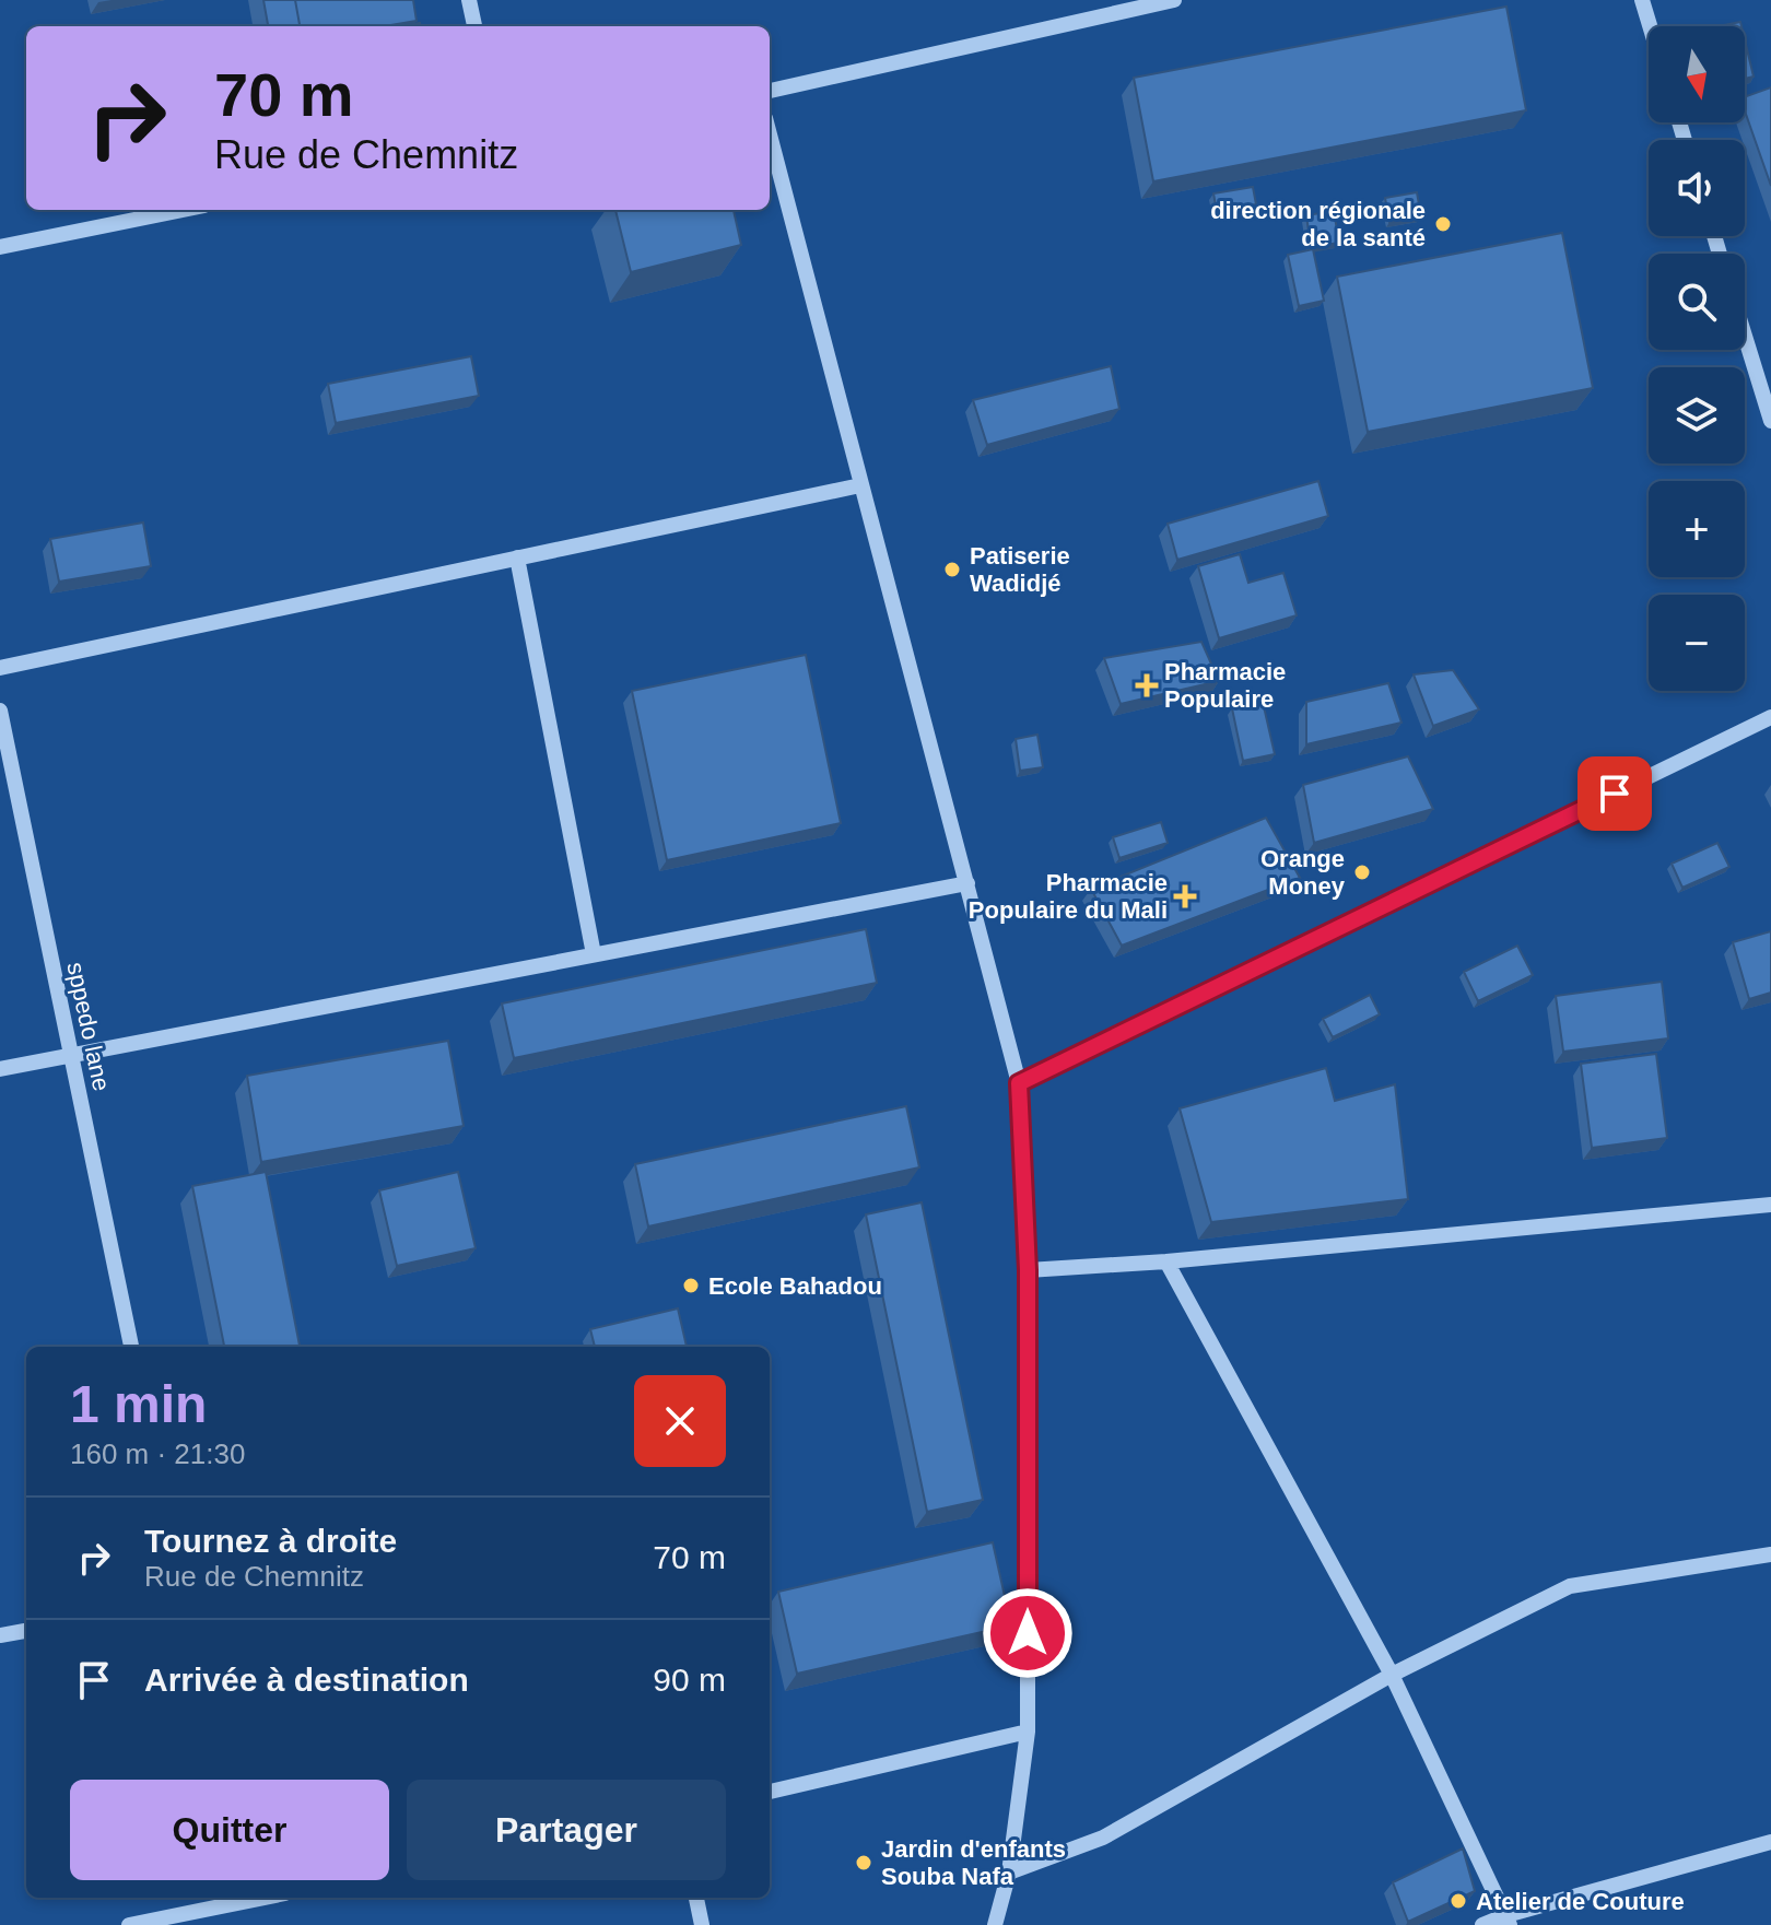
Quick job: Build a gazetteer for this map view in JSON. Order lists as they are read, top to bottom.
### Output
{
  "streets": {
    "street": ["sppedo lane"]
  },
  "places": {
    "other": [
      "direction régionale de la santé",
      "Patiserie Wadidjé",
      "Orange Money",
      "Ecole Bahadou",
      "Jardin d'enfants Souba Nafa",
      "Atelier de Couture"
    ],
    "health": ["Pharmacie Populaire", "Pharmacie Populaire du Mali"]
  },
  "north": "bottom",
  "page": {
    "map_buttons": ["+", "−"],
    "turn": ["70 m", "Rue de Chemnitz"],
    "heading": ["1 min", "160 m · 21:30"],
    "list": [
      {
        "name": "Tournez à droite",
        "note": "Rue de Chemnitz",
        "value": "70 m"
      },
      {
        "name": "Arrivée à destination",
        "value": "90 m"
      }
    ],
    "buttons": ["Quitter", "Partager"]
  }
}
